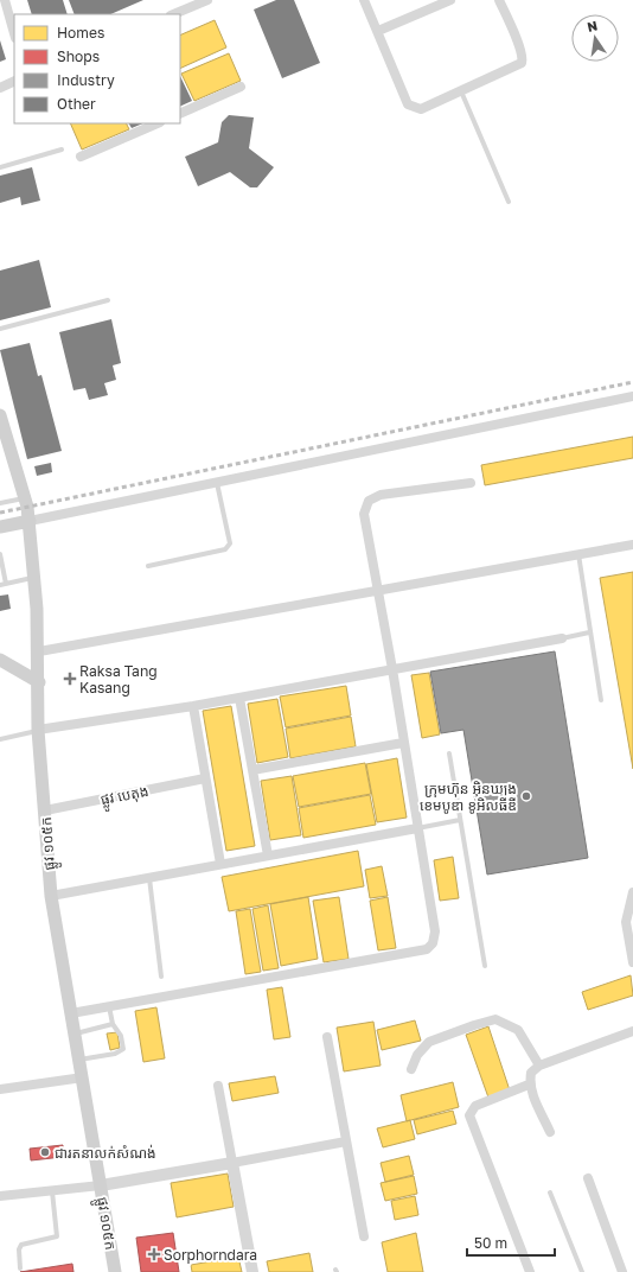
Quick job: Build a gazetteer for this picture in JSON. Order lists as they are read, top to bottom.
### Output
{
  "streets": {
    "main road": ["ផ្លូវ ១០៥ក"],
    "street": ["ផ្លូវ បេតុង"]
  },
  "crossings": [
    ["ផ្លូវ បេតុង", "ផ្លូវ ១០៥ក"]
  ],
  "places": {
    "health": ["Raksa Tang Kasang", "Sorphorndara"],
    "other": ["ក្រុមហ៊ុន អ៊ិនឃ្យុង ខេមបូឌា ខូអិលធីឌី", "ជារតនាលក់សំណង់"]
  },
  "legend": [
    "Homes",
    "Shops",
    "Industry",
    "Other"
  ],
  "scale_bar": "50 m",
  "north": "top"
}
